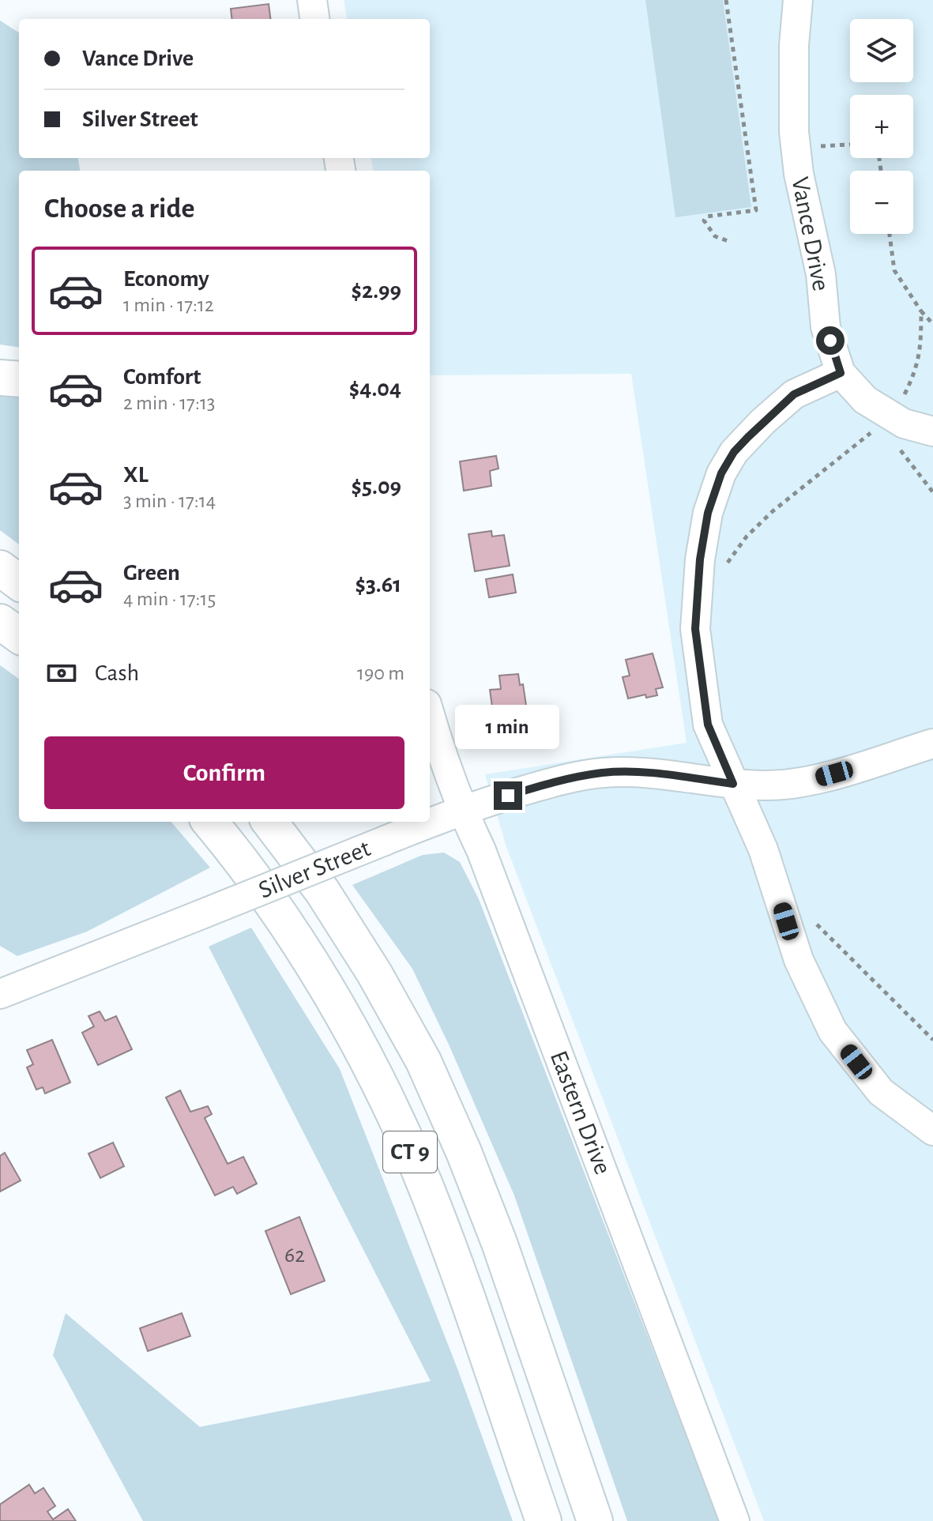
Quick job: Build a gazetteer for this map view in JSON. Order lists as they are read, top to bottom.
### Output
{
  "streets": {
    "highway": ["CT 9"],
    "street": ["Vance Drive", "Silver Street", "Eastern Drive"]
  },
  "crossings": [
    ["Silver Street", "Eastern Drive"]
  ],
  "house_numbers": ["62"],
  "page": {
    "map_buttons": ["+", "−"],
    "banner": ["Vance Drive", "Silver Street"],
    "heading": "Choose a ride",
    "list": [
      {
        "name": "Economy",
        "note": "1 min · 17:12",
        "value": "$2.99"
      },
      {
        "name": "Comfort",
        "note": "2 min · 17:13",
        "value": "$4.04"
      },
      {
        "name": "XL",
        "note": "3 min · 17:14",
        "value": "$5.09"
      },
      {
        "name": "Green",
        "note": "4 min · 17:15",
        "value": "$3.61"
      }
    ],
    "pay": ["Cash", "190 m"],
    "bubble": "1 min",
    "buttons": "Confirm"
  }
}
